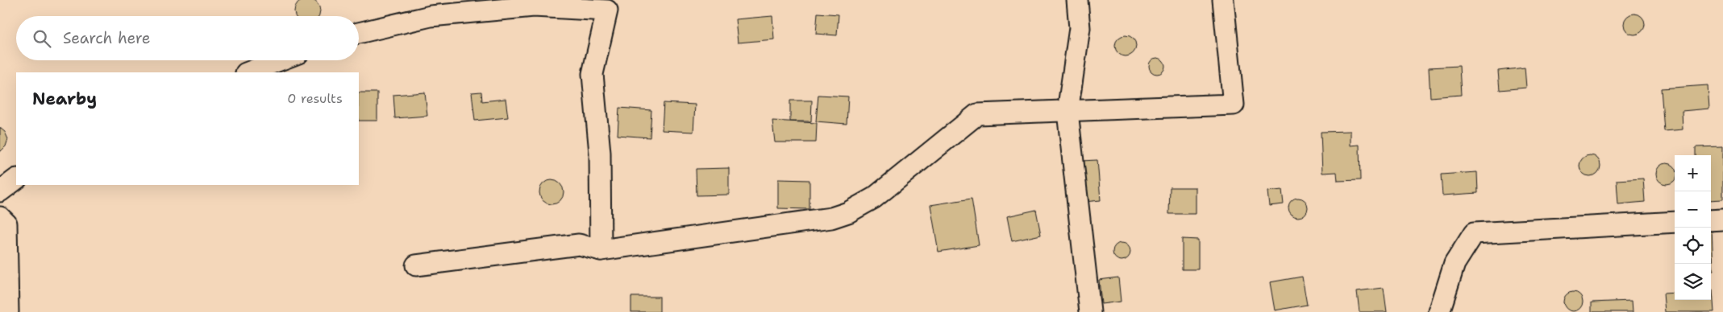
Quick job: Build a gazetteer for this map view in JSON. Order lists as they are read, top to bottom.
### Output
{
  "page": {
    "search": "Search here",
    "heading": ["Nearby", "0 results"],
    "map_buttons": ["+", "−"]
  }
}
